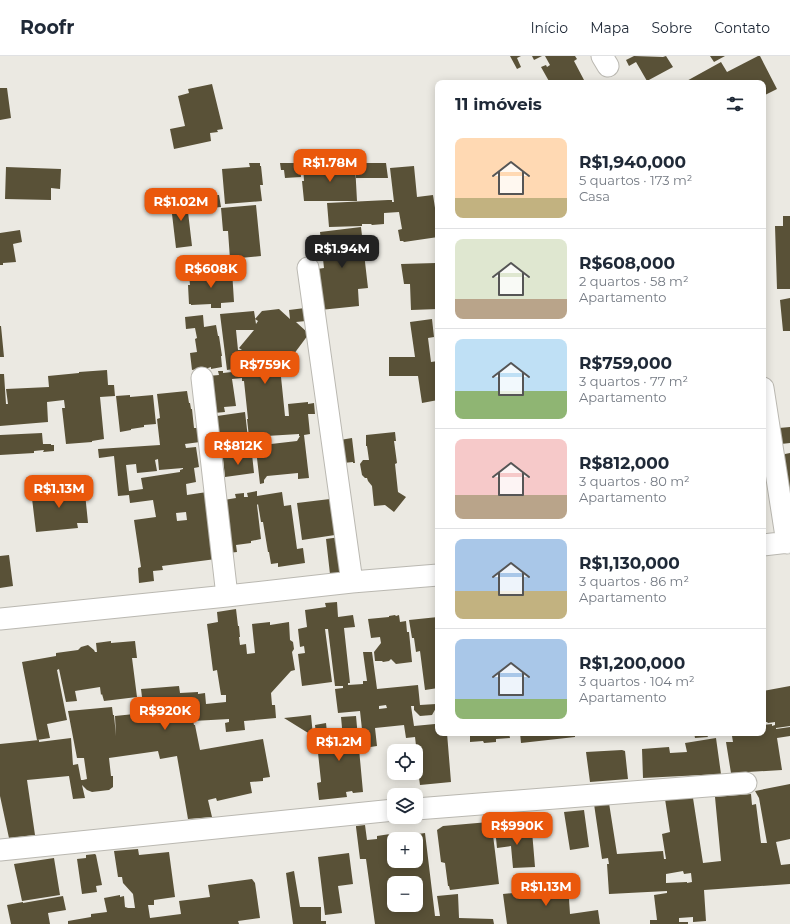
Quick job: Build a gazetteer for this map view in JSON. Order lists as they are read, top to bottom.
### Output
{
  "page": {
    "header": "Roofr",
    "nav": [
      "Início",
      "Mapa",
      "Sobre",
      "Contato"
    ],
    "heading": "11 imóveis",
    "list": [
      {
        "name": "R$1,940,000",
        "note": "5 quartos · 173 m² · Casa"
      },
      {
        "name": "R$608,000",
        "note": "2 quartos · 58 m² · Apartamento"
      },
      {
        "name": "R$759,000",
        "note": "3 quartos · 77 m² · Apartamento"
      },
      {
        "name": "R$812,000",
        "note": "3 quartos · 80 m² · Apartamento"
      },
      {
        "name": "R$1,130,000",
        "note": "3 quartos · 86 m² · Apartamento"
      },
      {
        "name": "R$1,200,000",
        "note": "3 quartos · 104 m² · Apartamento"
      }
    ],
    "price": [
      "R$1.78M",
      "R$1.02M",
      "R$1.94M",
      "R$608K",
      "R$759K",
      "R$812K",
      "R$1.13M",
      "R$920K",
      "R$1.2M",
      "R$990K",
      "R$1.13M"
    ],
    "map_buttons": ["+", "−"]
  }
}
